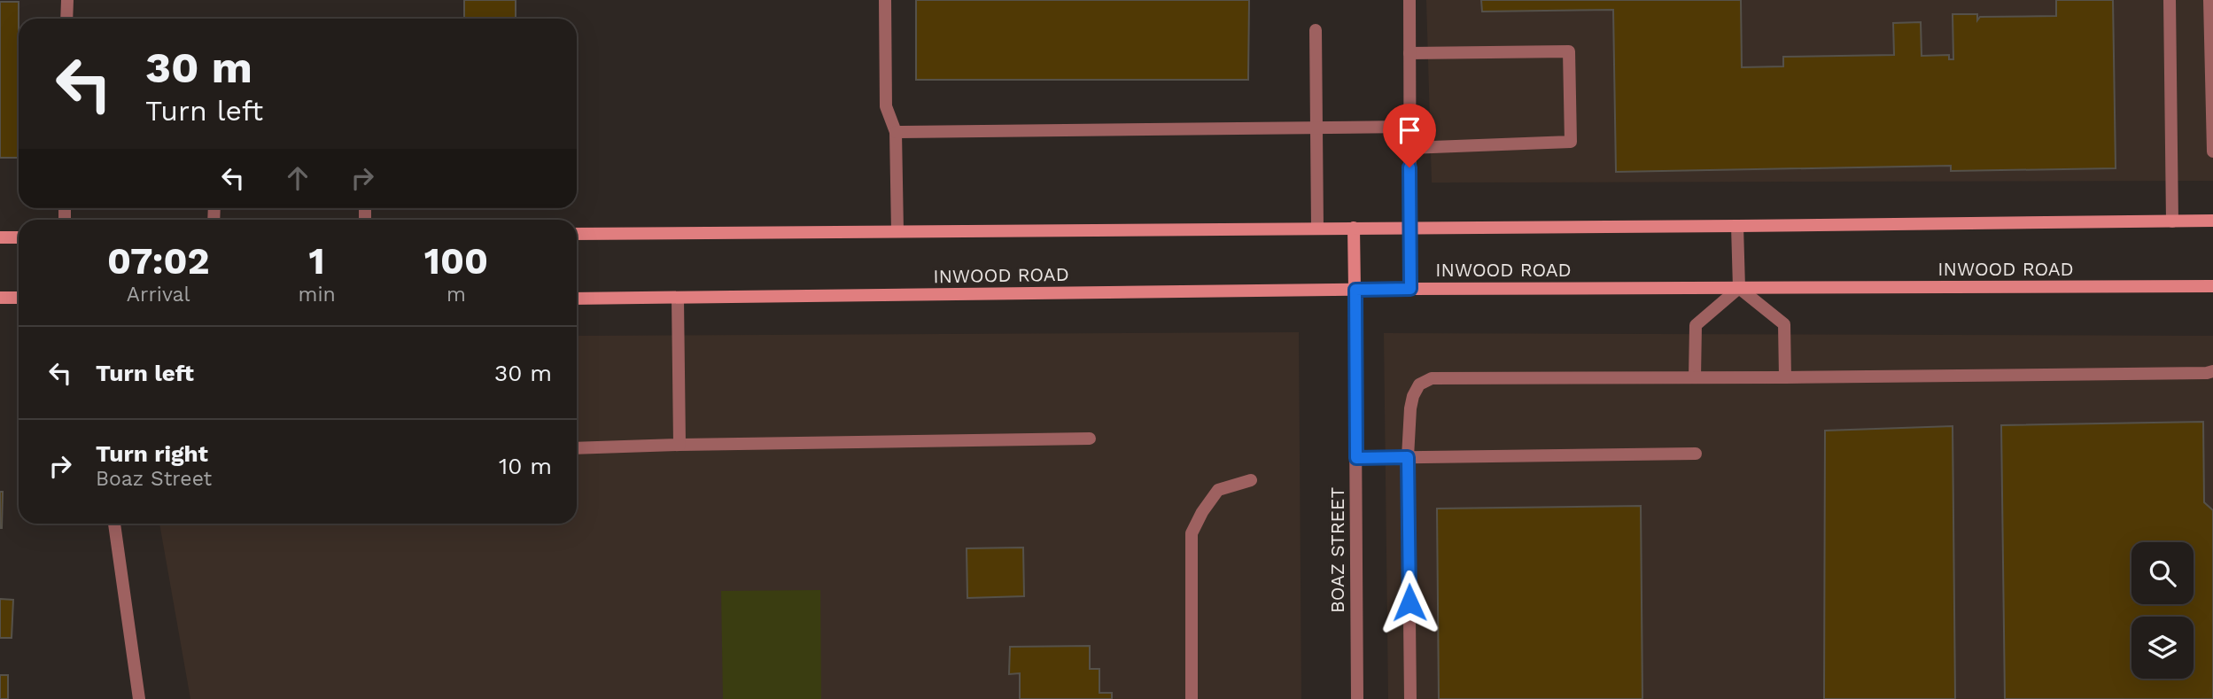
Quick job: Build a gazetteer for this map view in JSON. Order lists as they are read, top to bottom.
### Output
{
  "streets": {
    "main road": ["INWOOD ROAD"],
    "street": ["BOAZ STREET"]
  },
  "crossings": [
    ["INWOOD ROAD", "BOAZ STREET"]
  ],
  "page": {
    "turn": ["30 m", "Turn left"],
    "eta": [
      "07:02",
      "Arrival",
      "1",
      "min",
      "100",
      "m"
    ],
    "list": [
      {
        "name": "Turn left",
        "value": "30 m"
      },
      {
        "name": "Turn right",
        "note": "Boaz Street",
        "value": "10 m"
      }
    ]
  }
}
